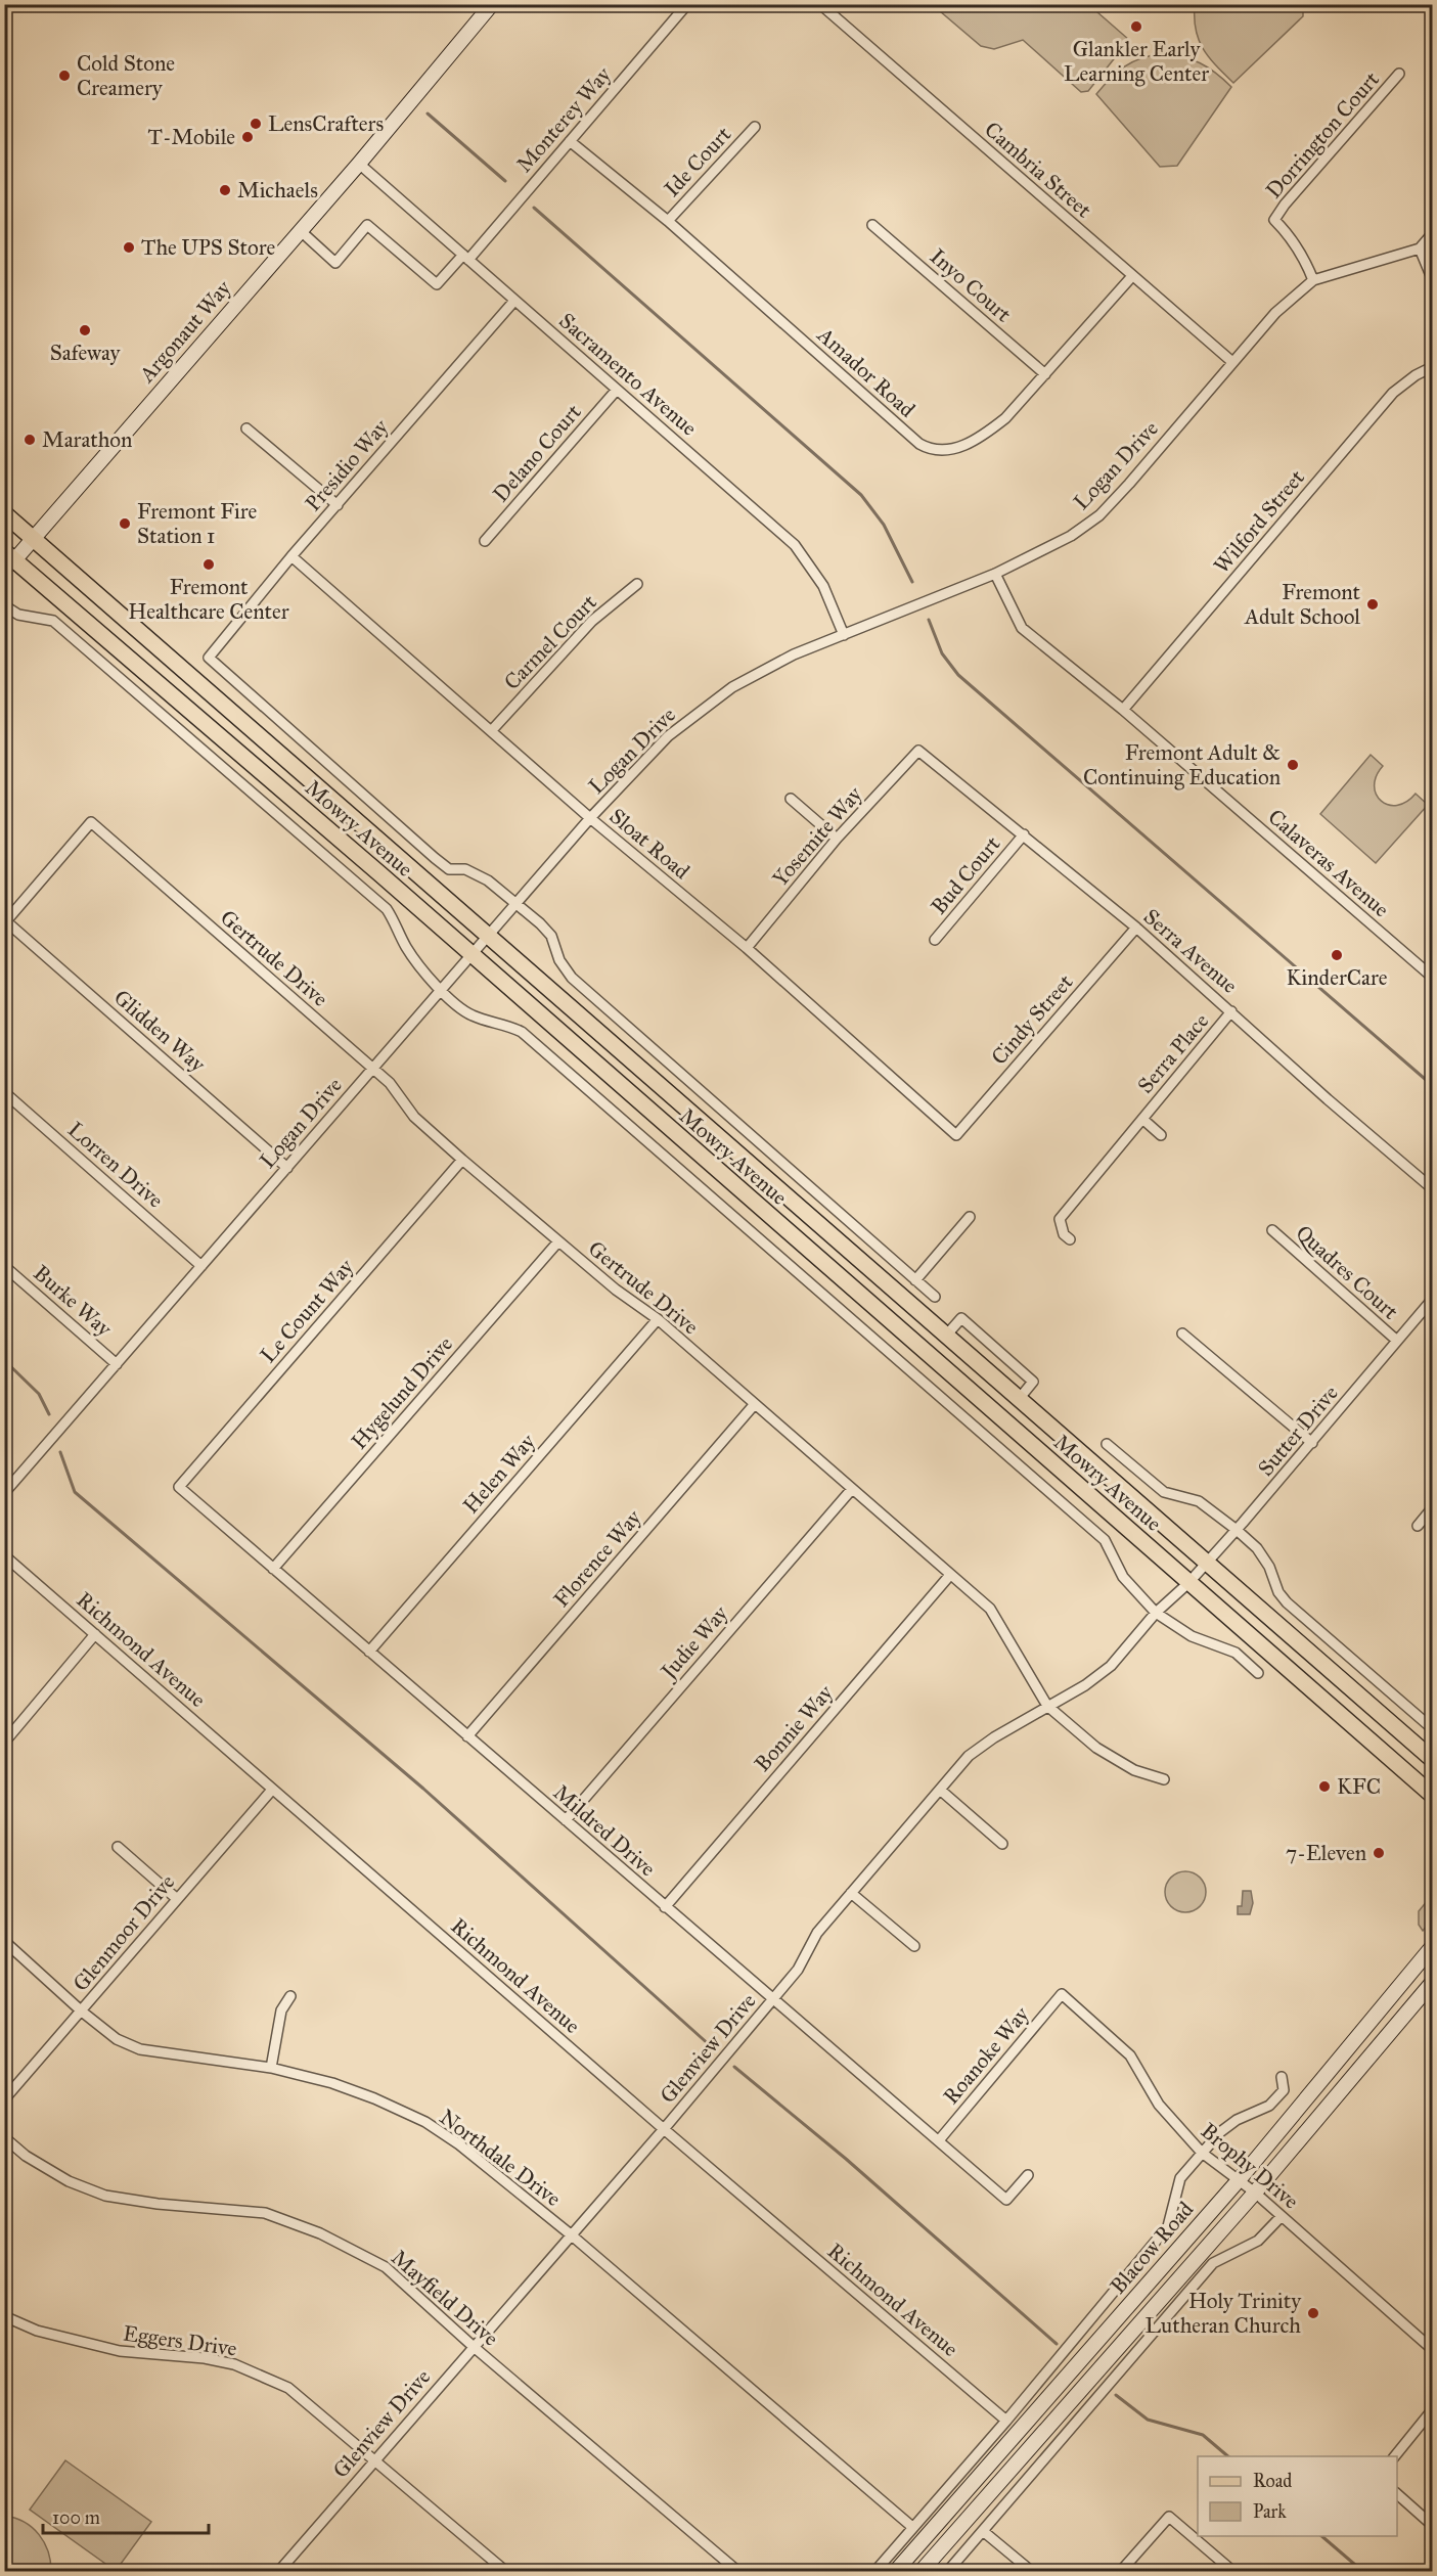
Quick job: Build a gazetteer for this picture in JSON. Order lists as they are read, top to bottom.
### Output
{
  "streets": {
    "main road": ["Argonaut Way", "Mowry Avenue", "Blacow Road"],
    "street": [
      "Monterey Way",
      "Dorrington Court",
      "Ide Court",
      "Cambria Street",
      "Inyo Court",
      "Amador Road",
      "Sacramento Avenue",
      "Delano Court",
      "Presidio Way",
      "Logan Drive",
      "Wilford Street",
      "Carmel Court",
      "Yosemite Way",
      "Sloat Road",
      "Calaveras Avenue",
      "Bud Court",
      "Serra Avenue",
      "Gertrude Drive",
      "Cindy Street",
      "Glidden Way",
      "Serra Place",
      "Lorren Drive",
      "Quadres Court",
      "Burke Way",
      "Le Count Way",
      "Hygelund Drive",
      "Sutter Drive",
      "Helen Way",
      "Florence Way",
      "Judie Way",
      "Richmond Avenue",
      "Bonnie Way",
      "Mildred Drive",
      "Glenmoor Drive",
      "Glenview Drive",
      "Roanoke Way",
      "Northdale Drive",
      "Brophy Drive",
      "Mayfield Drive",
      "Eggers Drive"
    ]
  },
  "crossings": [
    ["Monterey Way", "Argonaut Way"],
    ["Monterey Way", "Amador Road"],
    ["Monterey Way", "Sacramento Avenue"],
    ["Dorrington Court", "Logan Drive"],
    ["Ide Court", "Amador Road"],
    ["Cambria Street", "Amador Road"],
    ["Cambria Street", "Logan Drive"],
    ["Inyo Court", "Amador Road"],
    ["Argonaut Way", "Sacramento Avenue"],
    ["Argonaut Way", "Mowry Avenue"],
    ["Sacramento Avenue", "Delano Court"],
    ["Sacramento Avenue", "Presidio Way"],
    ["Sacramento Avenue", "Logan Drive"],
    ["Presidio Way", "Mowry Avenue"],
    ["Presidio Way", "Sloat Road"],
    ["Logan Drive", "Mowry Avenue"],
    ["Logan Drive", "Sloat Road"],
    ["Logan Drive", "Calaveras Avenue"],
    ["Logan Drive", "Gertrude Drive"],
    ["Logan Drive", "Glidden Way"],
    ["Logan Drive", "Lorren Drive"],
    ["Logan Drive", "Burke Way"],
    ["Wilford Street", "Calaveras Avenue"],
    ["Carmel Court", "Sloat Road"],
    ["Mowry Avenue", "Sutter Drive"],
    ["Mowry Avenue", "Glenview Drive"],
    ["Yosemite Way", "Sloat Road"],
    ["Yosemite Way", "Serra Avenue"],
    ["Sloat Road", "Cindy Street"],
    ["Bud Court", "Serra Avenue"],
    ["Serra Avenue", "Cindy Street"],
    ["Serra Avenue", "Serra Place"],
    ["Gertrude Drive", "Glidden Way"],
    ["Gertrude Drive", "Le Count Way"],
    ["Gertrude Drive", "Hygelund Drive"],
    ["Gertrude Drive", "Helen Way"],
    ["Gertrude Drive", "Florence Way"],
    ["Gertrude Drive", "Judie Way"],
    ["Gertrude Drive", "Bonnie Way"],
    ["Gertrude Drive", "Glenview Drive"],
    ["Quadres Court", "Sutter Drive"],
    ["Le Count Way", "Mildred Drive"],
    ["Hygelund Drive", "Mildred Drive"],
    ["Sutter Drive", "Glenview Drive"],
    ["Helen Way", "Mildred Drive"],
    ["Florence Way", "Mildred Drive"],
    ["Judie Way", "Mildred Drive"],
    ["Richmond Avenue", "Glenmoor Drive"],
    ["Richmond Avenue", "Glenview Drive"],
    ["Richmond Avenue", "Blacow Road"],
    ["Bonnie Way", "Mildred Drive"],
    ["Mildred Drive", "Glenview Drive"],
    ["Mildred Drive", "Roanoke Way"],
    ["Glenmoor Drive", "Northdale Drive"],
    ["Glenview Drive", "Northdale Drive"],
    ["Glenview Drive", "Mayfield Drive"],
    ["Glenview Drive", "Eggers Drive"],
    ["Roanoke Way", "Brophy Drive"],
    ["Northdale Drive", "Blacow Road"],
    ["Brophy Drive", "Blacow Road"]
  ],
  "places": [
    "Glankler Early Learning Center",
    "Cold Stone Creamery",
    "LensCrafters",
    "T-Mobile",
    "Michaels",
    "The UPS Store",
    "Safeway",
    "Marathon",
    "Fremont Fire Station 1",
    "Fremont Healthcare Center",
    "Fremont Adult School",
    "Fremont Adult & Continuing Education",
    "KinderCare",
    "KFC",
    "7-Eleven",
    "Holy Trinity Lutheran Church"
  ],
  "legend": ["Road", "Park"],
  "scale_bar": "100 m"
}
